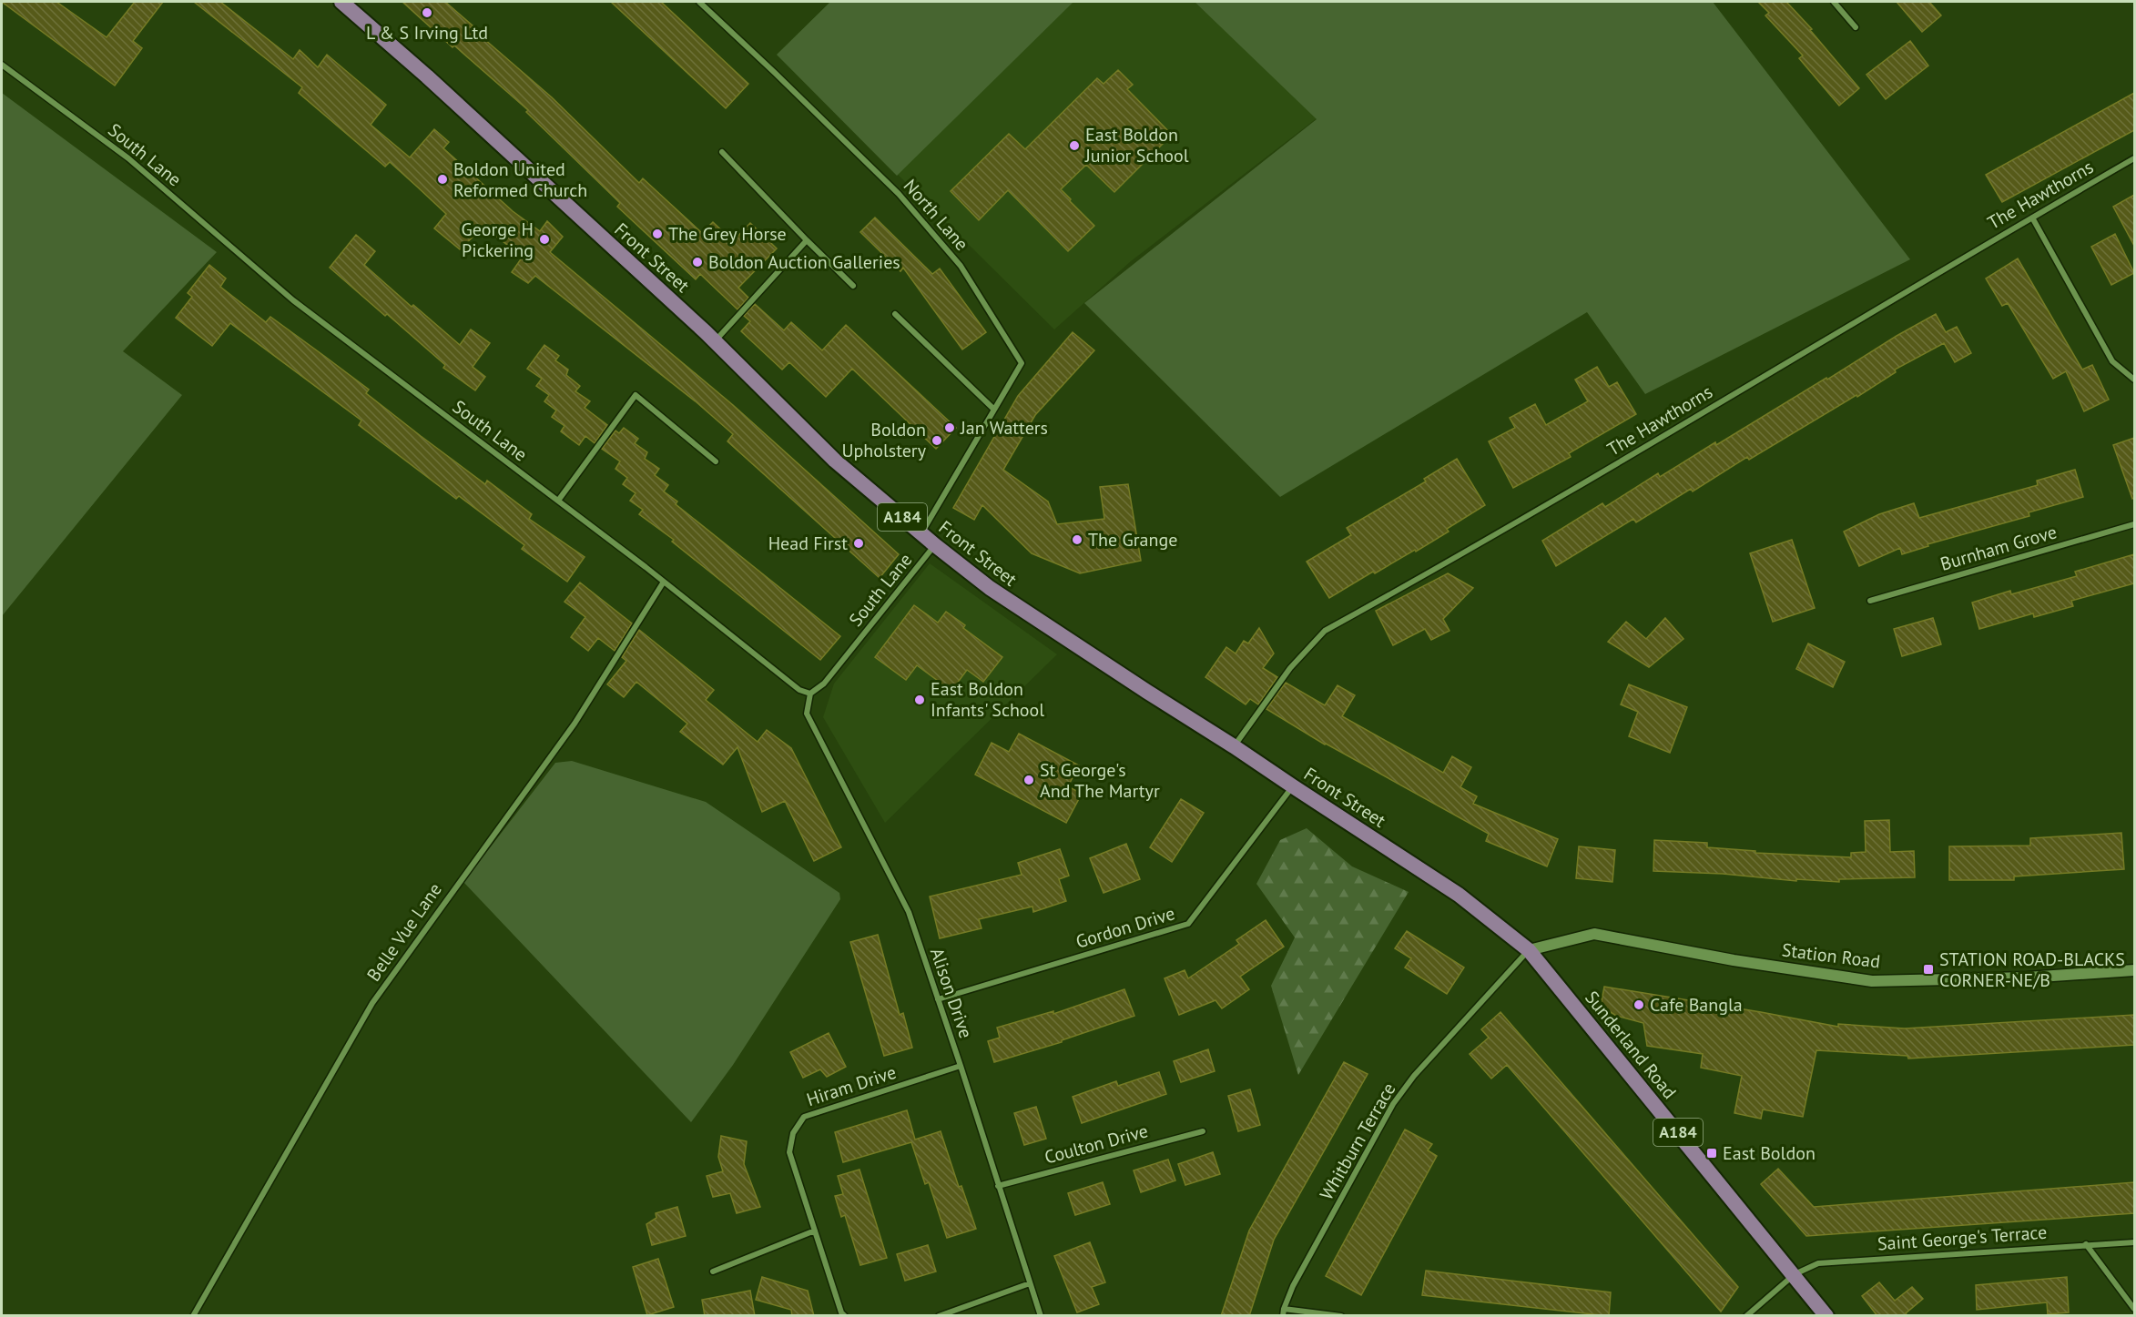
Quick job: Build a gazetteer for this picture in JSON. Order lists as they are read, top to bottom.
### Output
{
  "streets": {
    "main road": [
      "Front Street",
      "A184",
      "Station Road",
      "Sunderland Road"
    ],
    "street": [
      "South Lane",
      "The Hawthorns",
      "North Lane",
      "Burnham Grove",
      "Gordon Drive",
      "Belle Vue Lane",
      "Alison Drive",
      "Hiram Drive",
      "Whitburn Terrace",
      "Coulton Drive",
      "Saint George's Terrace"
    ]
  },
  "crossings": [
    ["South Lane", "Front Street"],
    ["South Lane", "Belle Vue Lane"],
    ["South Lane", "Alison Drive"],
    ["The Hawthorns", "Front Street"],
    ["Front Street", "Gordon Drive"],
    ["Front Street", "Station Road"],
    ["Front Street", "Sunderland Road"],
    ["Front Street", "Whitburn Terrace"],
    ["Gordon Drive", "Alison Drive"],
    ["Station Road", "Sunderland Road"],
    ["Station Road", "Whitburn Terrace"],
    ["Alison Drive", "Hiram Drive"],
    ["Alison Drive", "Coulton Drive"],
    ["Sunderland Road", "Whitburn Terrace"],
    ["Sunderland Road", "Saint George's Terrace"]
  ],
  "places": {
    "other": [
      "L & S Irving Ltd",
      "East Boldon Junior School",
      "Boldon United Reformed Church",
      "The Grey Horse",
      "George H Pickering",
      "Boldon Auction Galleries",
      "Jan Watters",
      "Boldon Upholstery",
      "The Grange",
      "Head First",
      "East Boldon Infants' School",
      "St George's And The Martyr",
      "Cafe Bangla"
    ],
    "transit": ["STATION ROAD-BLACKS CORNER-NE/B", "East Boldon"]
  }
}
